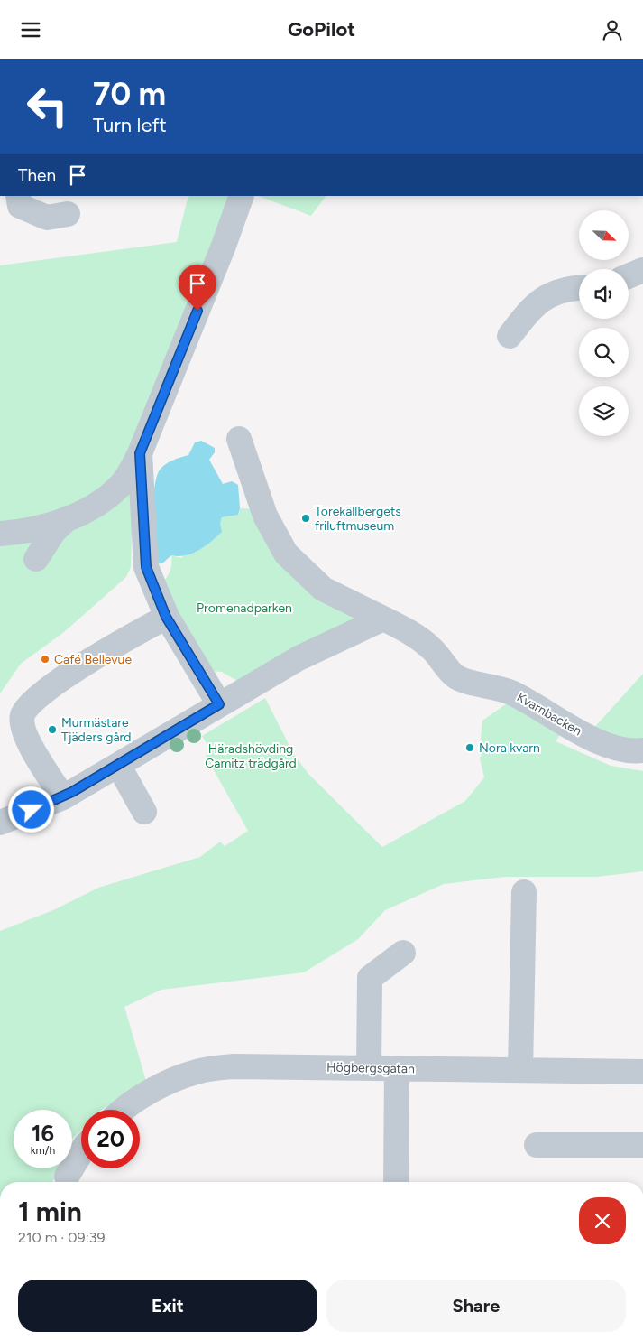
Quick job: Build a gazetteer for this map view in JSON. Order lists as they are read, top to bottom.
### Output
{
  "streets": {
    "street": ["Kvarnbacken", "Högbergsgatan"]
  },
  "parks": ["Promenadparken", "Häradshövding Camitz trädgård"],
  "places": [
    "Torekällbergets friluftmuseum",
    "Café Bellevue",
    "Murmästare Tjäders gård",
    "Nora kvarn"
  ],
  "north": "bottom right",
  "page": {
    "header": "GoPilot",
    "turn": ["70 m", "Turn left"],
    "then": "Then",
    "speed": "16 km/h",
    "limit": "20",
    "heading": ["1 min", "210 m · 09:39"],
    "buttons": ["Exit", "Share"]
  }
}
